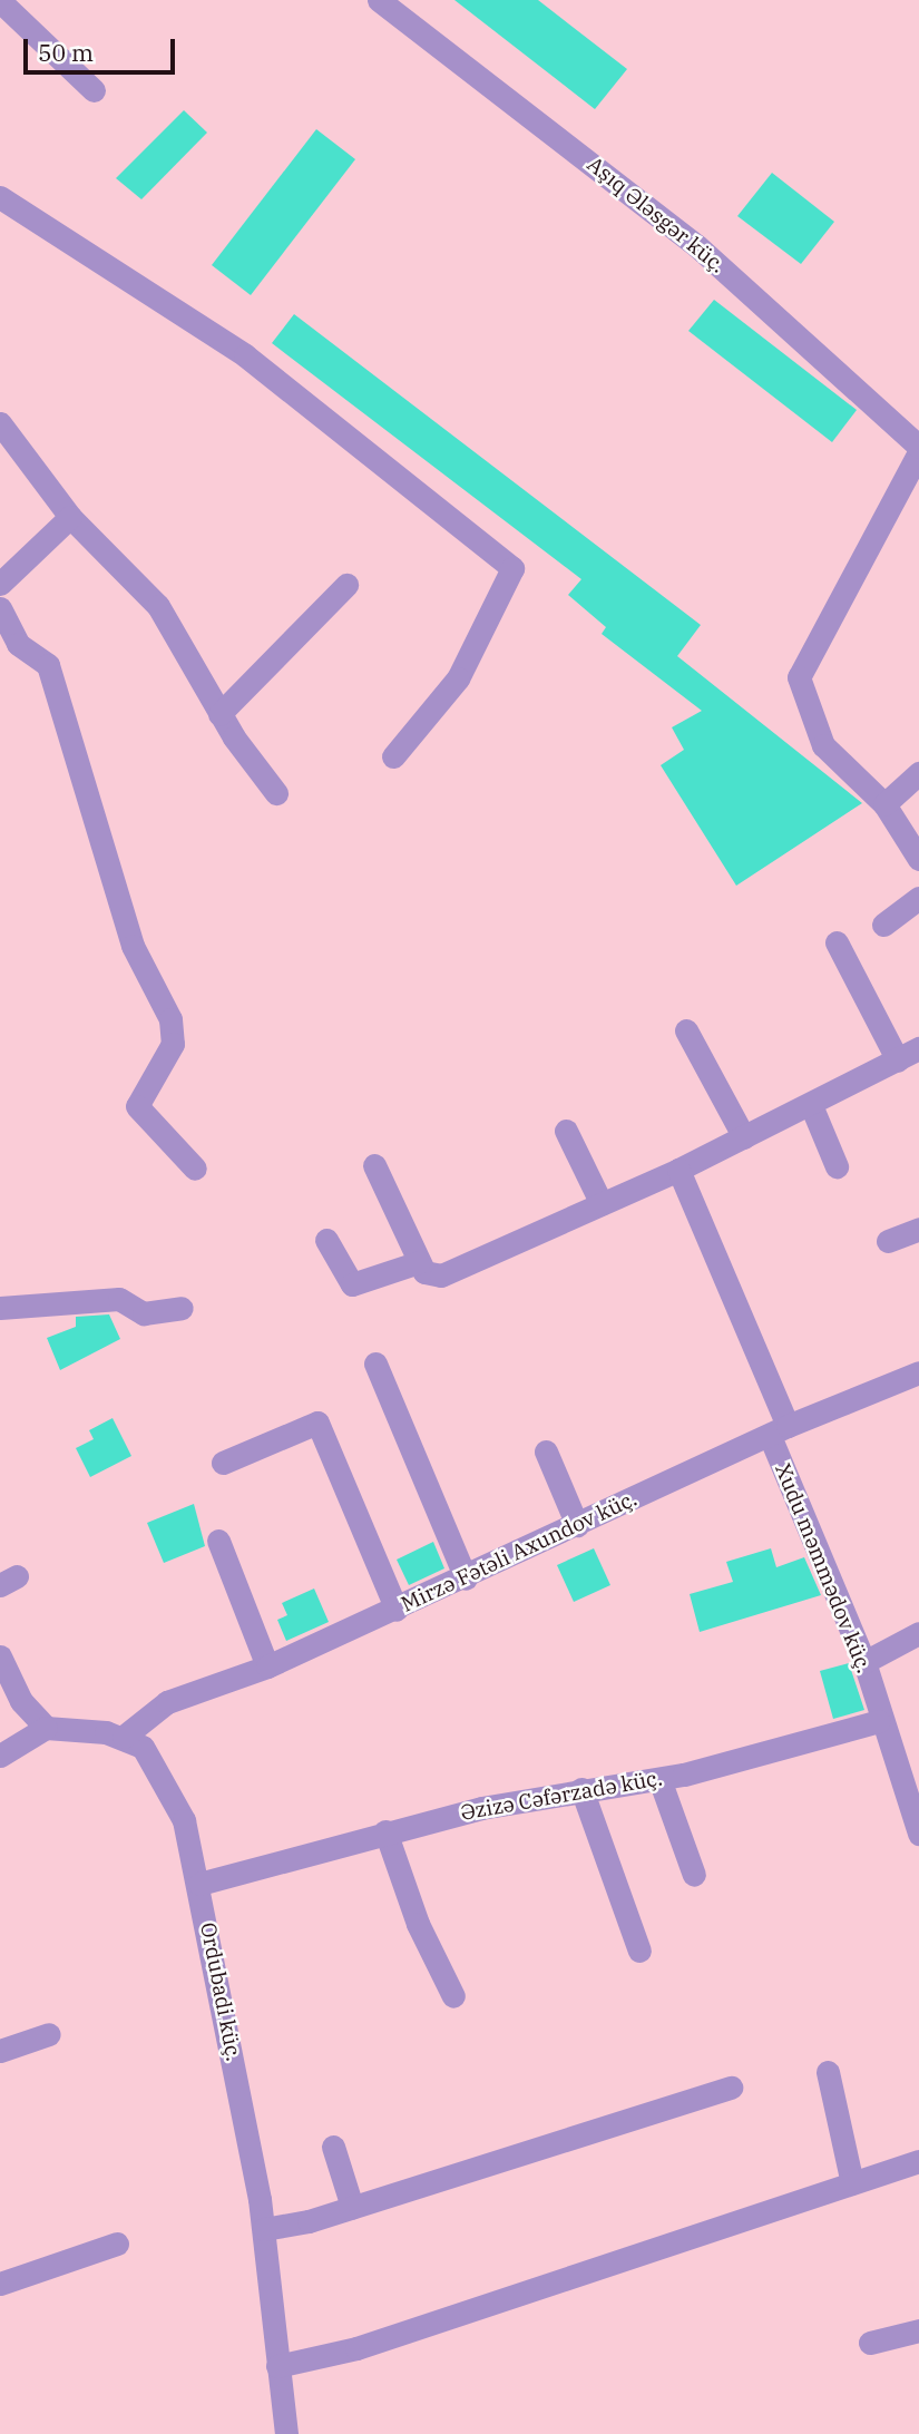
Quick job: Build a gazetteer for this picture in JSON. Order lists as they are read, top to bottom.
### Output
{
  "streets": {
    "street": [
      "Aşıq Ələsgər küç.",
      "Mirzə Fətəli Axundov küç.",
      "Xudu məmmədov küç.",
      "Əzizə Cəfərzadə küç.",
      "Ordubadi küç."
    ]
  },
  "crossings": [
    ["Mirzə Fətəli Axundov küç.", "Xudu məmmədov küç."],
    ["Mirzə Fətəli Axundov küç.", "Ordubadi küç."],
    ["Xudu məmmədov küç.", "Əzizə Cəfərzadə küç."],
    ["Əzizə Cəfərzadə küç.", "Ordubadi küç."]
  ],
  "scale_bar": "50 m"
}
